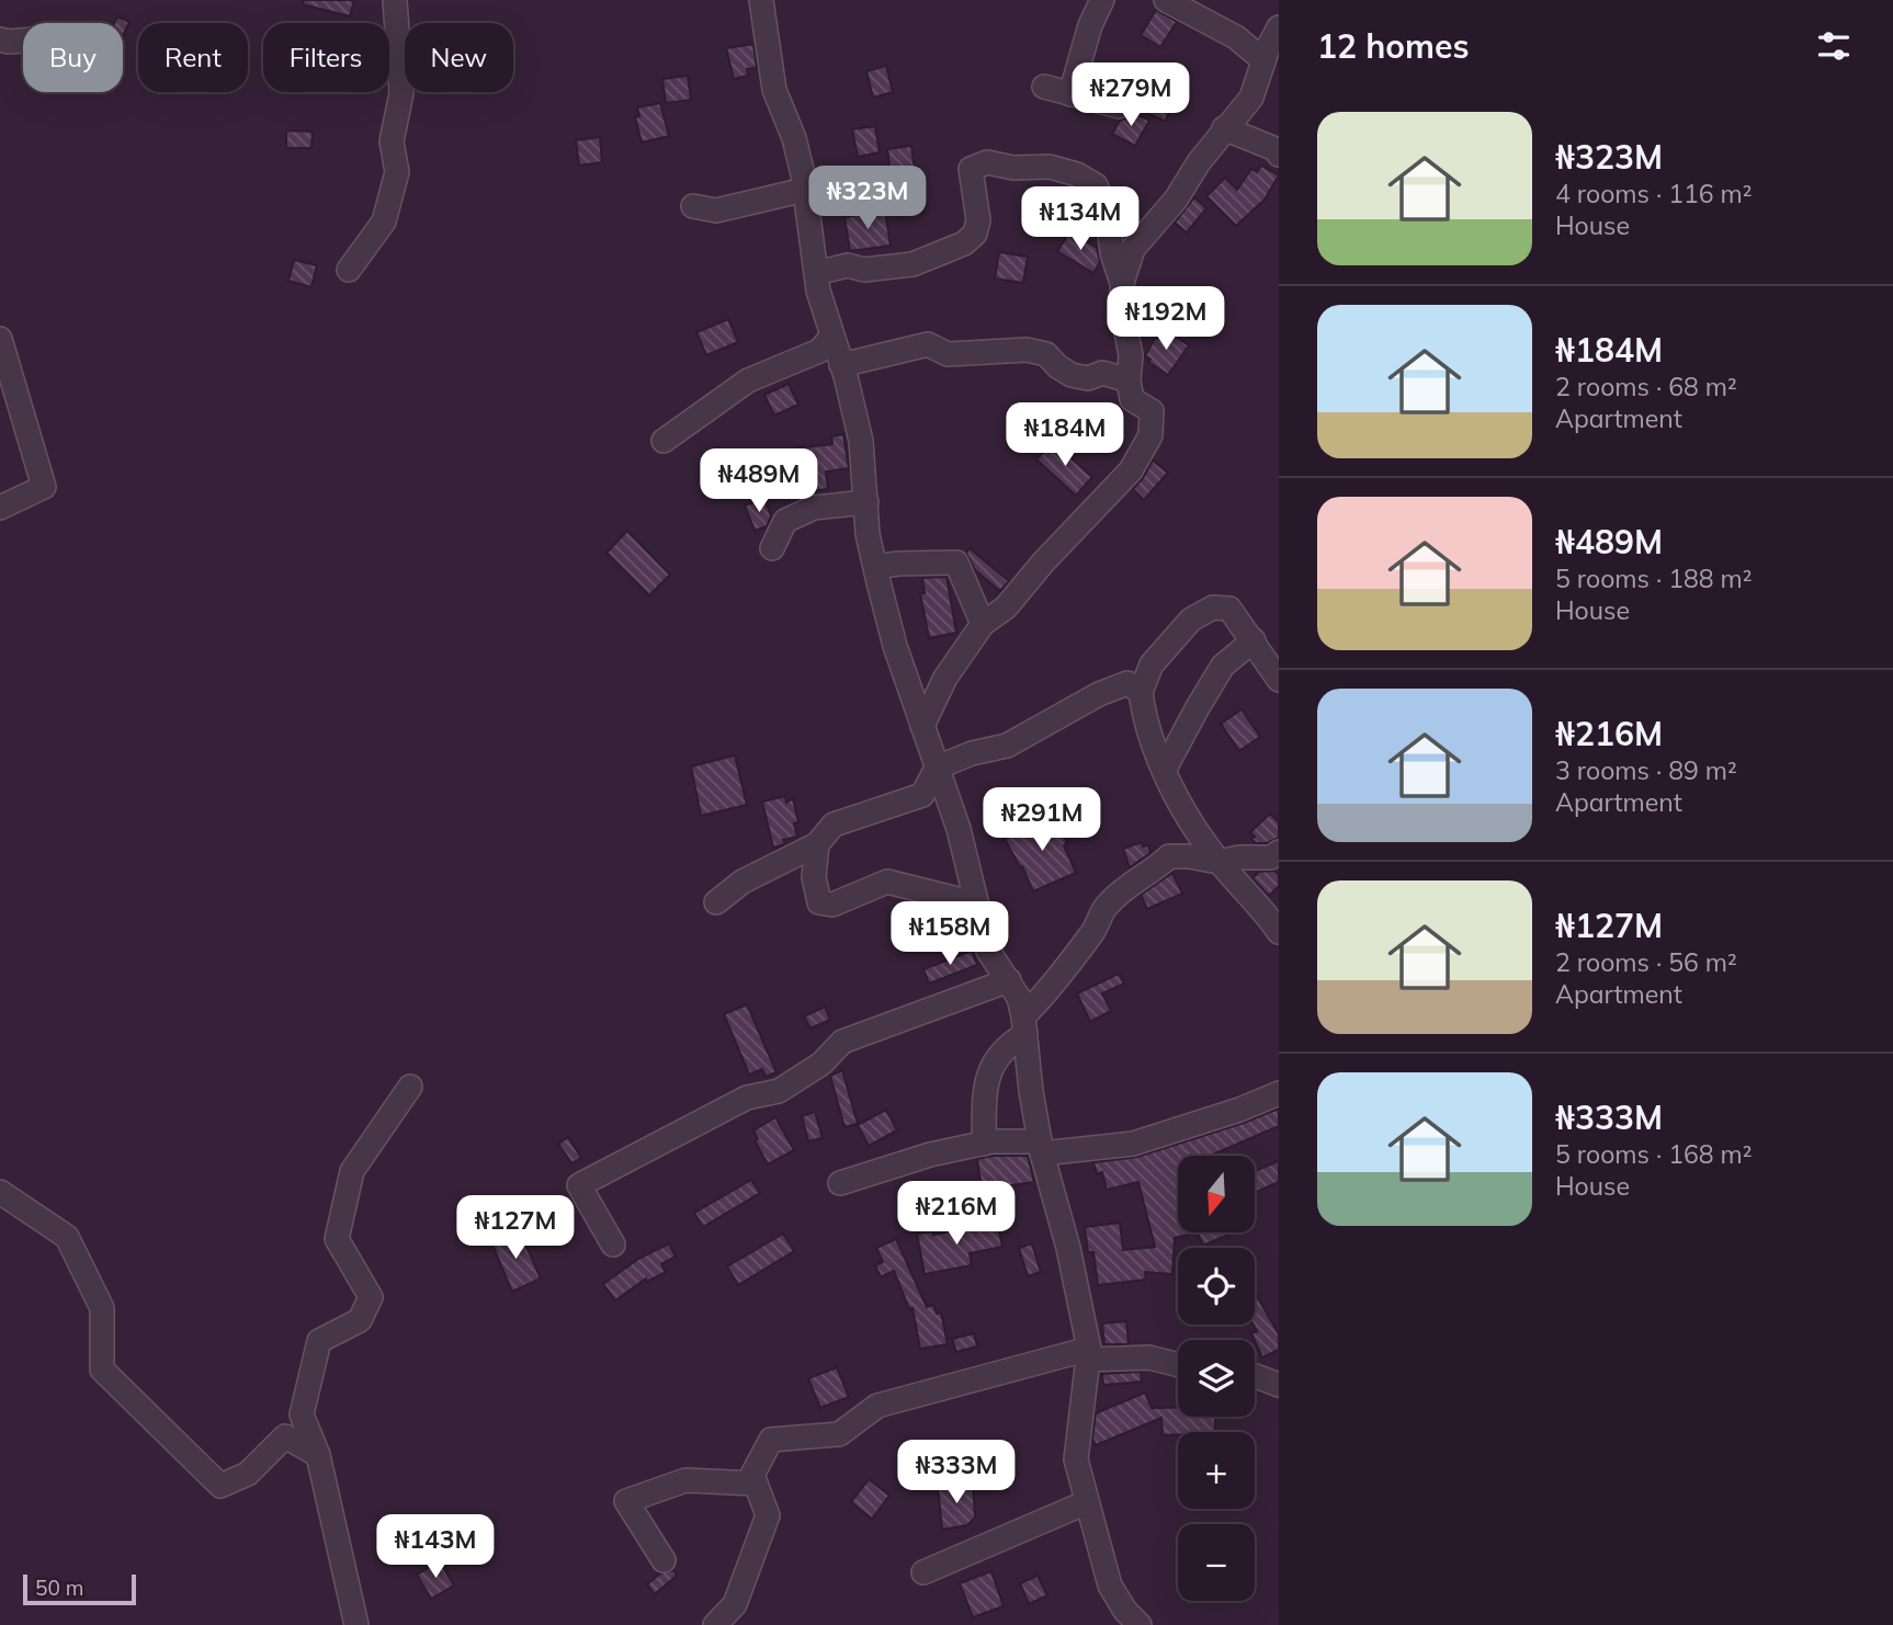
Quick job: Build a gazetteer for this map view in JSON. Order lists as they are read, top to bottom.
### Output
{
  "scale_bar": "50 m",
  "north": "bottom",
  "page": {
    "heading": "12 homes",
    "chip": [
      "Buy",
      "Rent",
      "Filters",
      "New"
    ],
    "price": [
      "₦279M",
      "₦323M",
      "₦134M",
      "₦192M",
      "₦184M",
      "₦489M",
      "₦291M",
      "₦158M",
      "₦216M",
      "₦127M",
      "₦333M",
      "₦143M"
    ],
    "list": [
      {
        "name": "₦323M",
        "note": "4 rooms · 116 m² · House"
      },
      {
        "name": "₦184M",
        "note": "2 rooms · 68 m² · Apartment"
      },
      {
        "name": "₦489M",
        "note": "5 rooms · 188 m² · House"
      },
      {
        "name": "₦216M",
        "note": "3 rooms · 89 m² · Apartment"
      },
      {
        "name": "₦127M",
        "note": "2 rooms · 56 m² · Apartment"
      },
      {
        "name": "₦333M",
        "note": "5 rooms · 168 m² · House"
      }
    ],
    "map_buttons": ["+", "−"],
    "scale": "50 m"
  }
}
